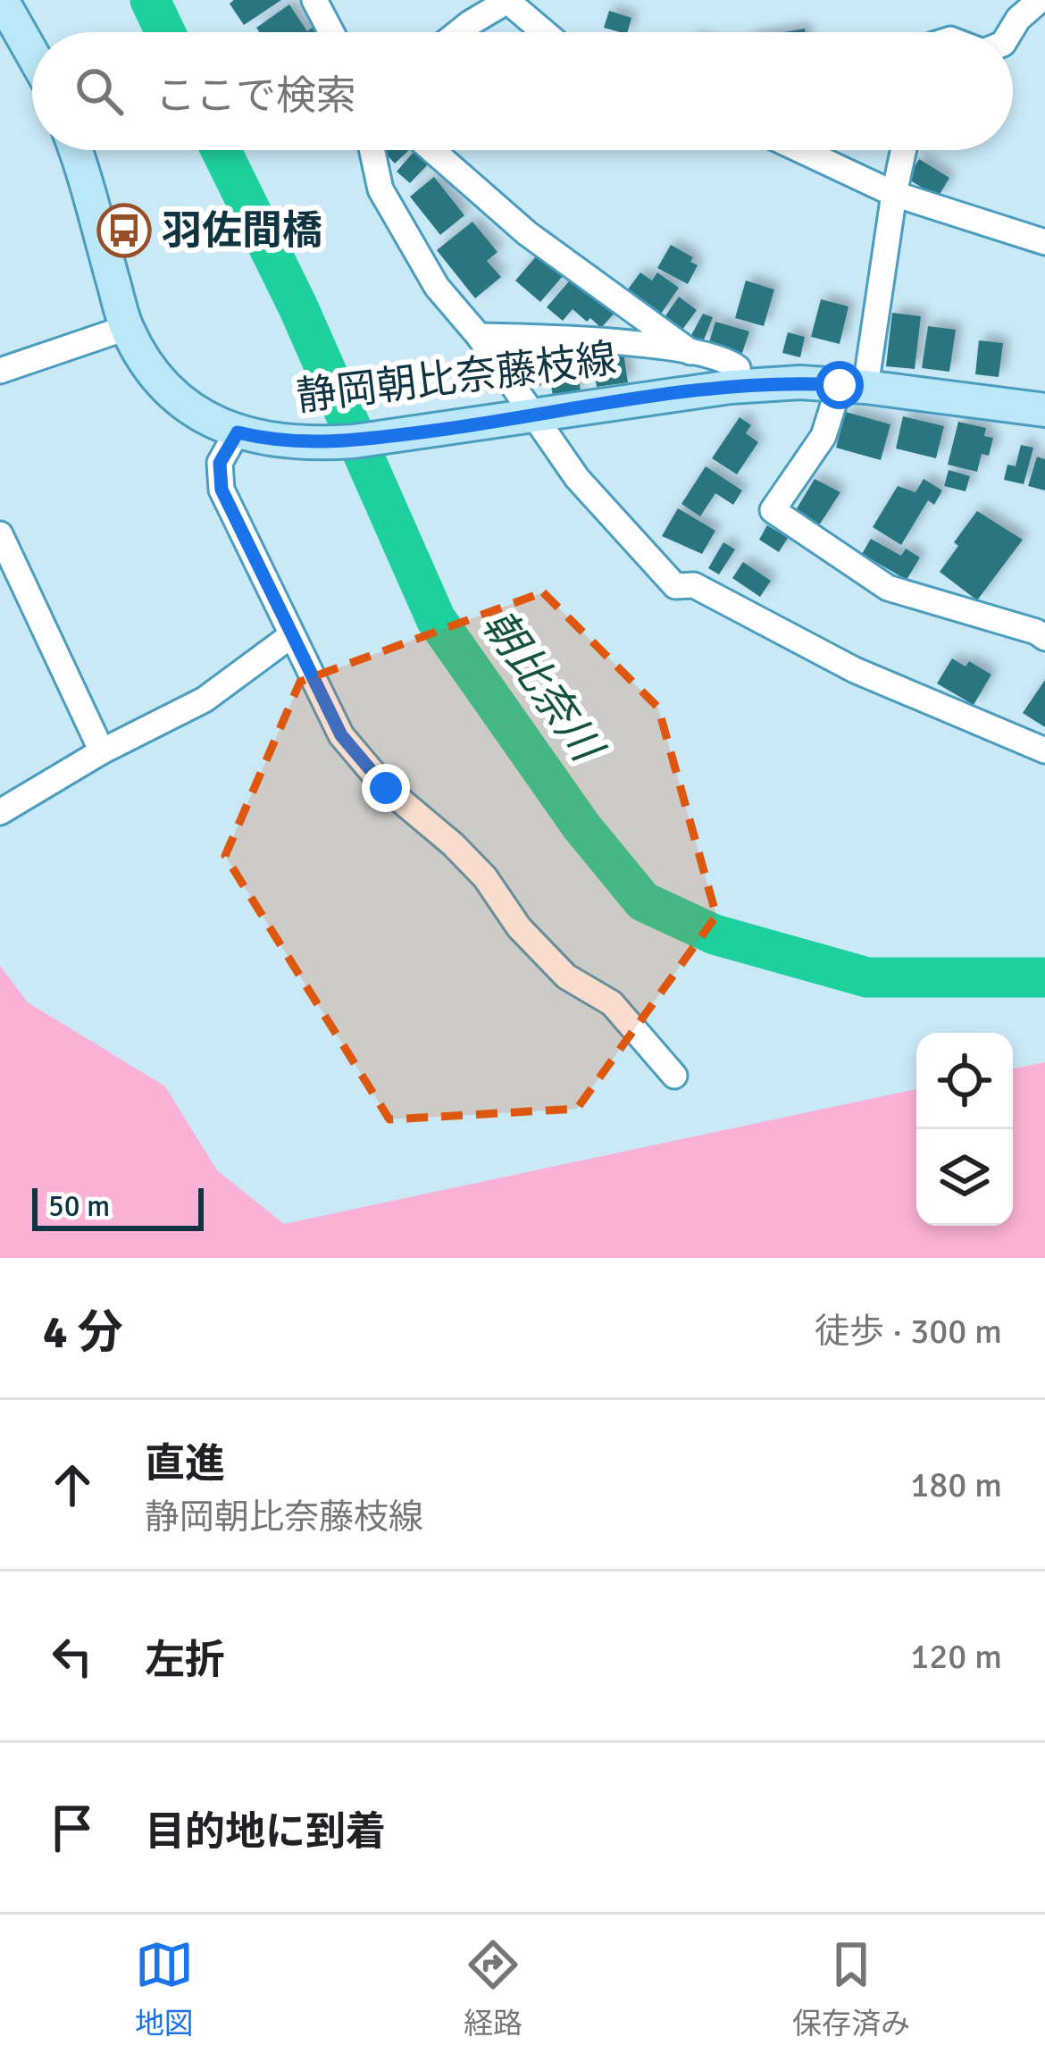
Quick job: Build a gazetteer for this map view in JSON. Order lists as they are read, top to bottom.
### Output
{
  "streets": {
    "main road": ["静岡朝比奈藤枝線"]
  },
  "water": ["朝比奈川"],
  "places": {
    "bus stop": ["羽佐間橋"]
  },
  "scale_bar": "50 m",
  "page": {
    "search": "ここで検索",
    "scale": "50 m",
    "heading": ["4 分", "徒歩 · 300 m"],
    "list": [
      ["直進", "静岡朝比奈藤枝線", "180 m"],
      ["左折", "120 m"],
      "目的地に到着"
    ],
    "nav": ["地図", "経路", "保存済み"]
  }
}
